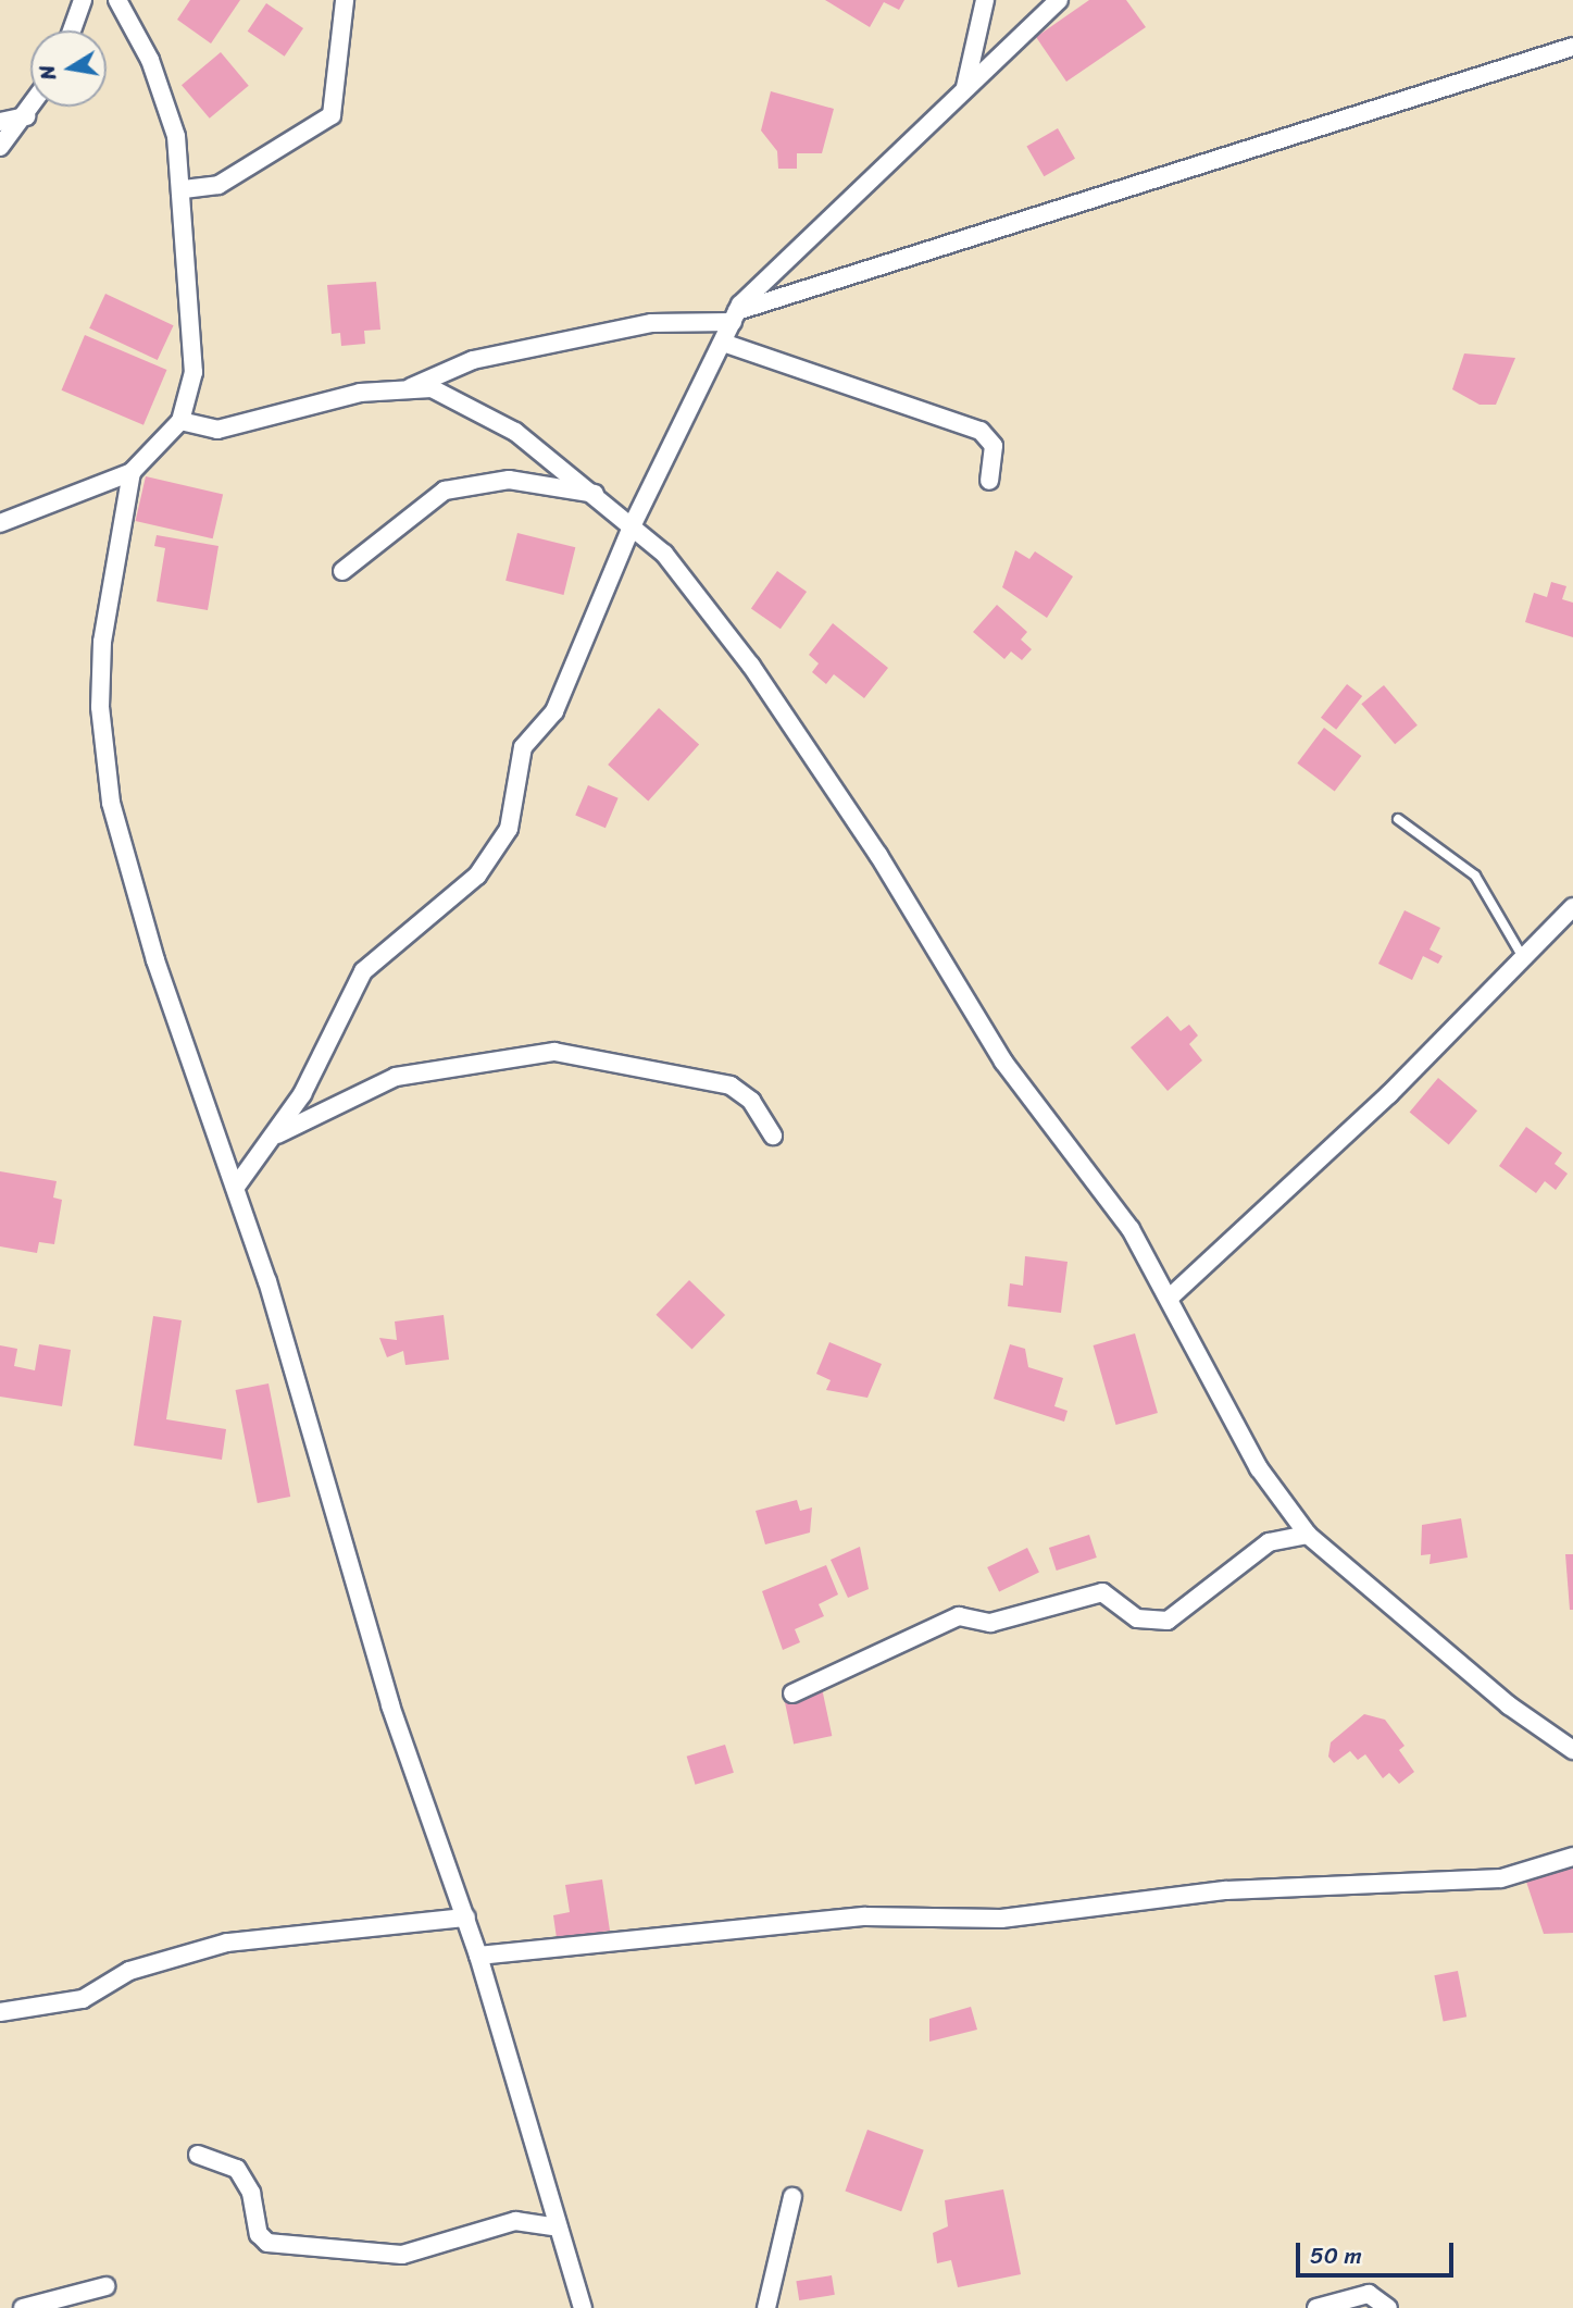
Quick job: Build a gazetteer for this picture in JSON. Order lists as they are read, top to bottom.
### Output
{
  "scale_bar": "50 m",
  "north": "left"
}
